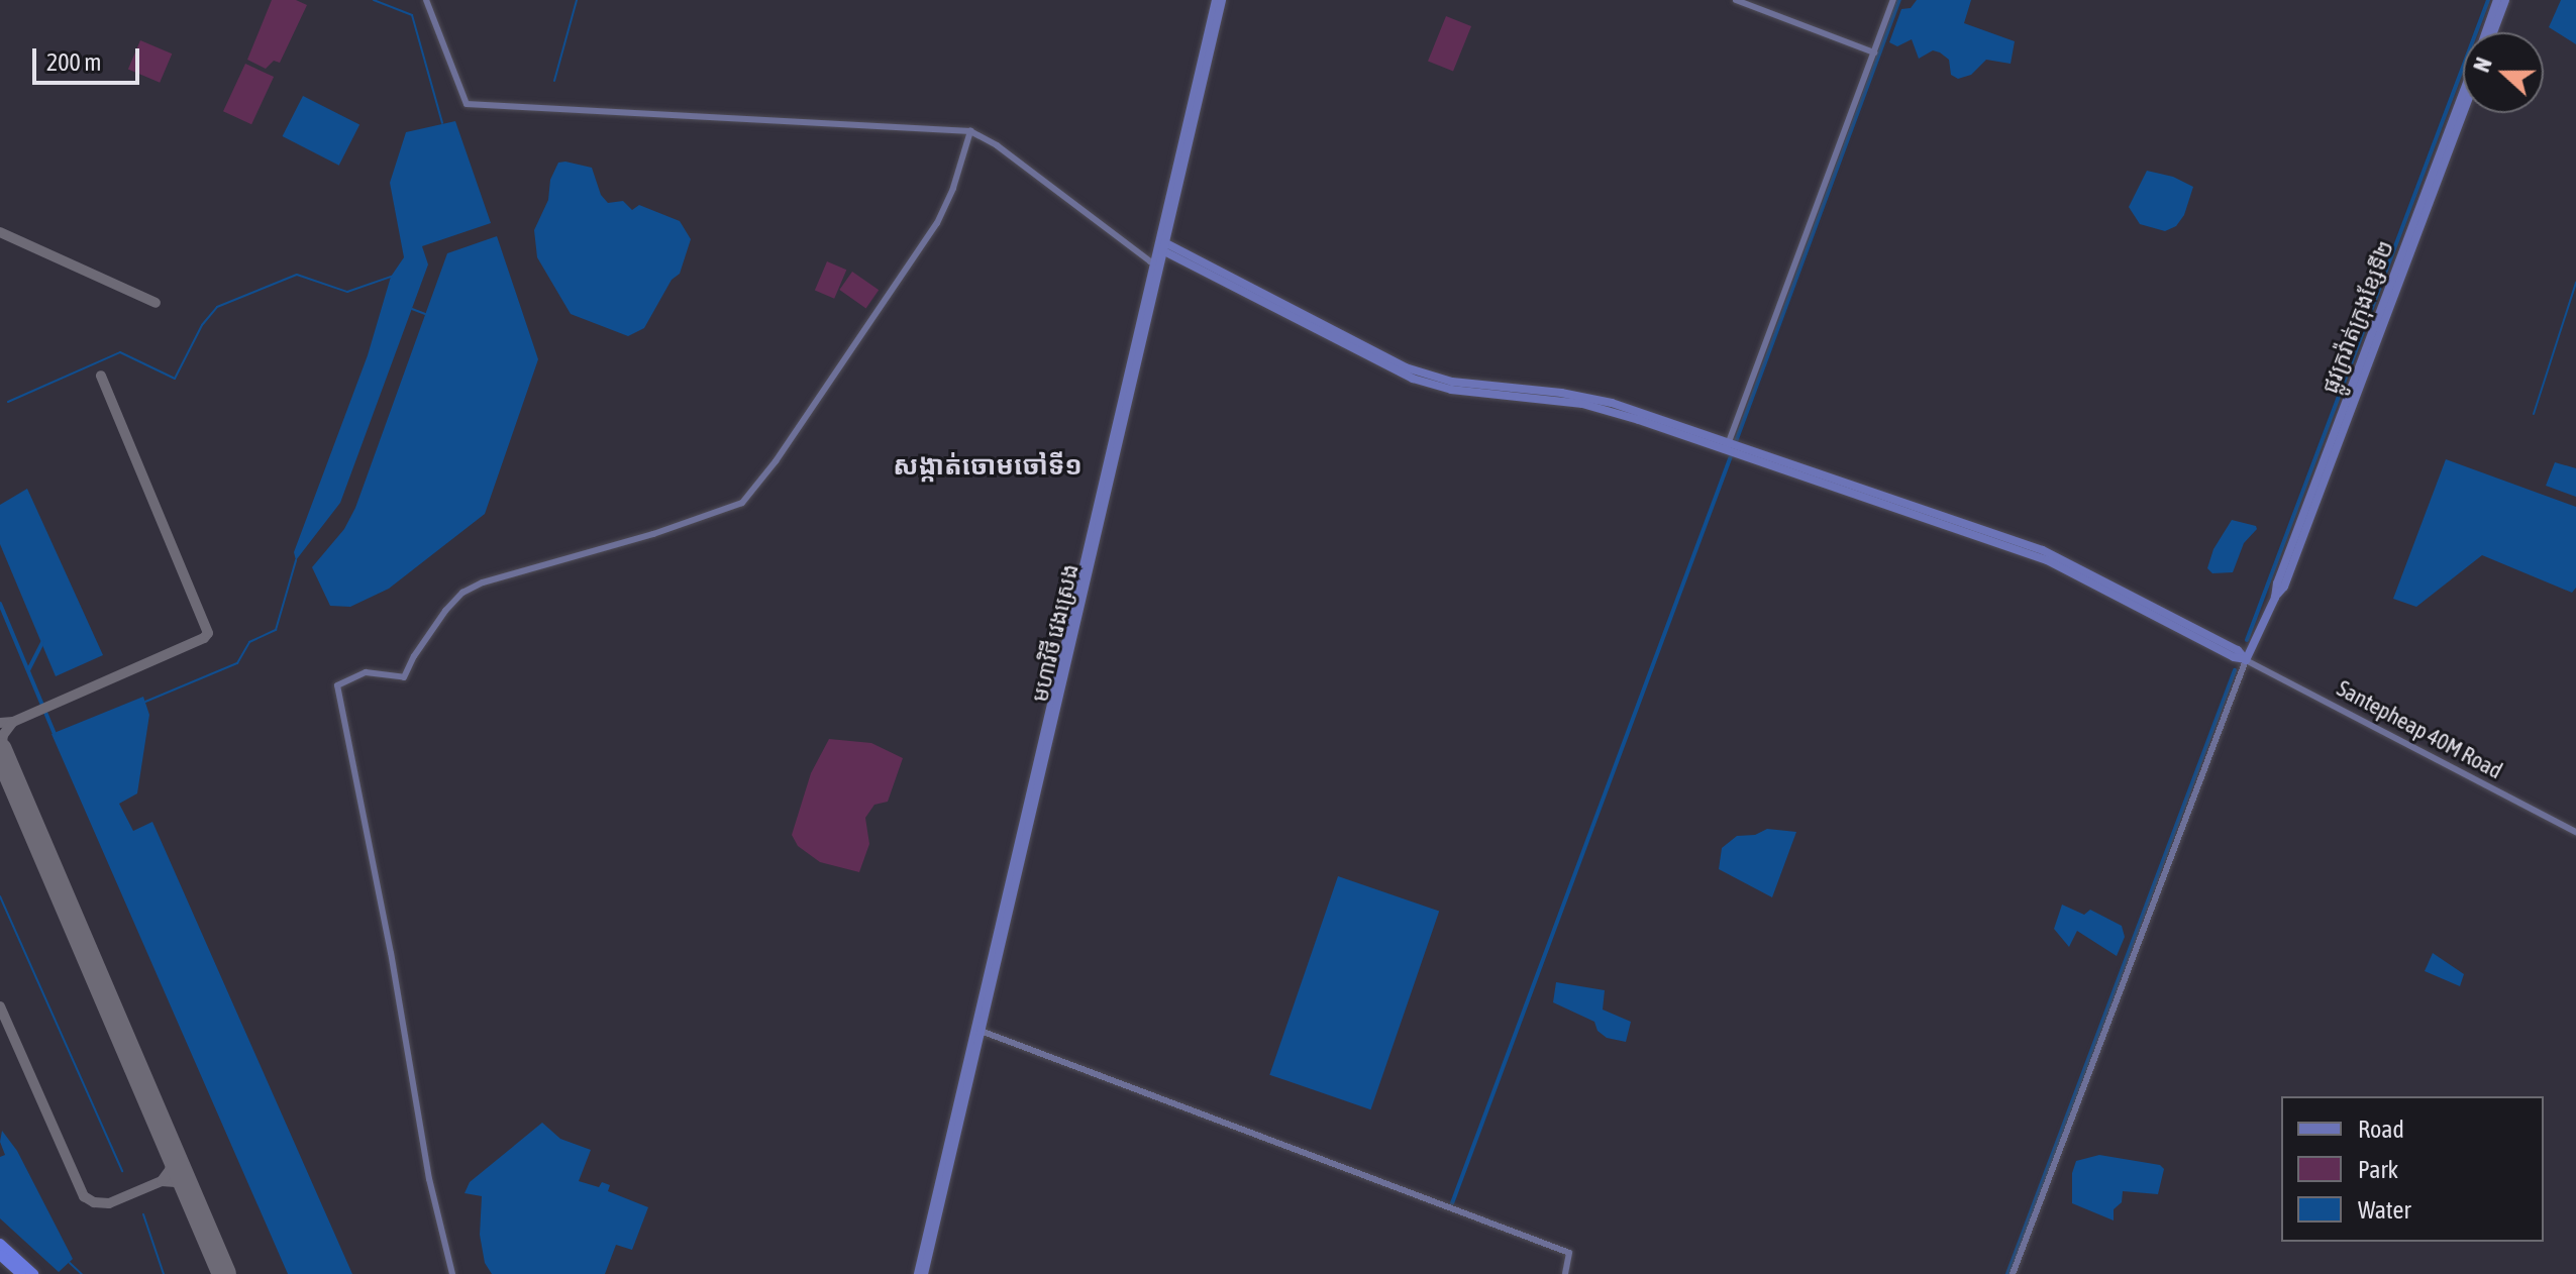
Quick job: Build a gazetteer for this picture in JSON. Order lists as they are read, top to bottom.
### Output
{
  "streets": {
    "main road": ["ផ្លូវក្រវ៉ាត់ក្រុងខ្សែទី២", "មហាវិថី វេងស្រេង"],
    "street": ["Santepheap 40M Road"]
  },
  "crossings": [
    ["ផ្លូវក្រវ៉ាត់ក្រុងខ្សែទី២", "Santepheap 40M Road"]
  ],
  "districts": ["សង្កាត់ចោមចៅទី១"],
  "legend": ["Road", "Park", "Water"],
  "scale_bar": "200 m",
  "north": "left"
}
